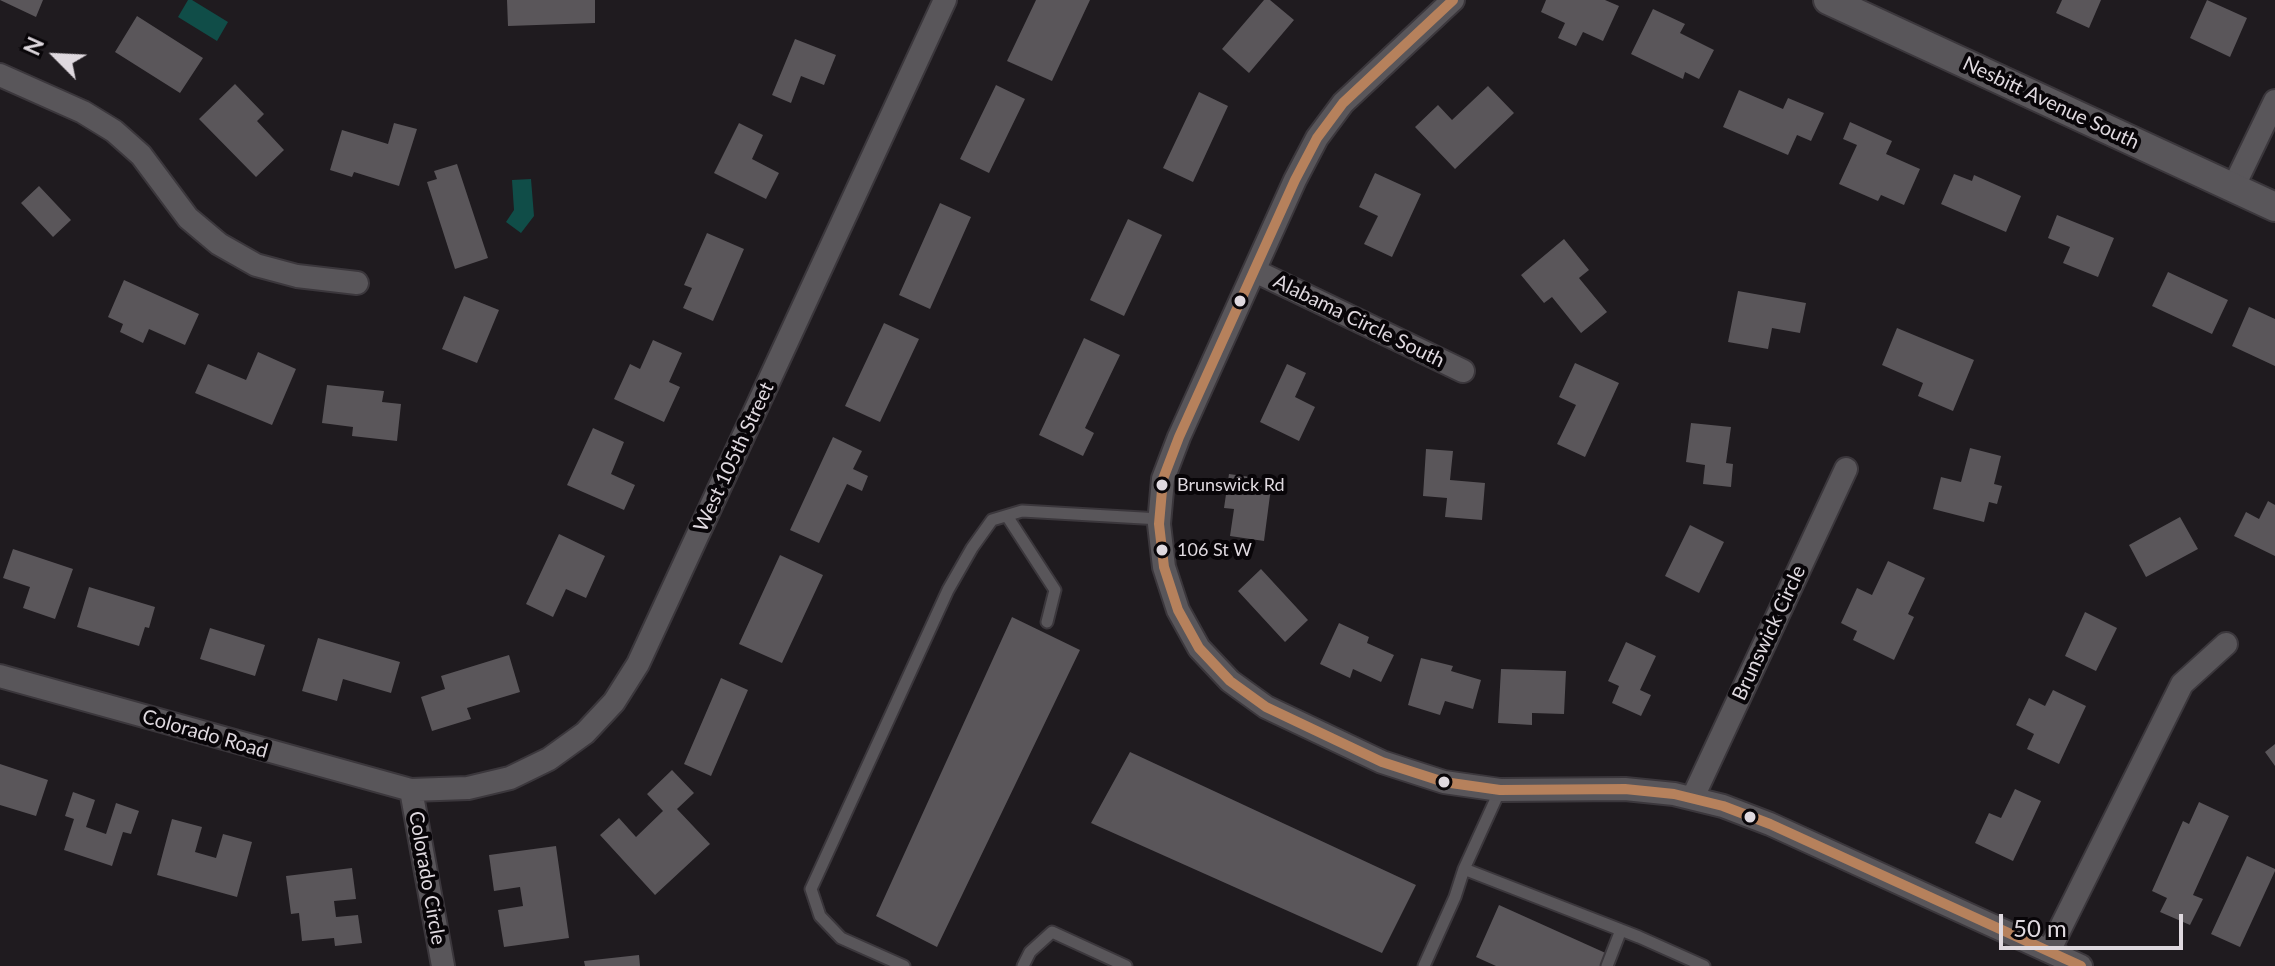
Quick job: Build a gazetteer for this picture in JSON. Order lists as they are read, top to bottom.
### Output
{
  "streets": {
    "street": [
      "Nesbitt Avenue South",
      "Alabama Circle South",
      "West 105th Street",
      "Brunswick Circle",
      "Colorado Road",
      "Colorado Circle"
    ]
  },
  "crossings": [
    ["West 105th Street", "Colorado Road"],
    ["West 105th Street", "Colorado Circle"],
    ["Colorado Road", "Colorado Circle"]
  ],
  "places": ["Brunswick Rd", "106 St W"],
  "scale_bar": "50 m",
  "north": "top left"
}
